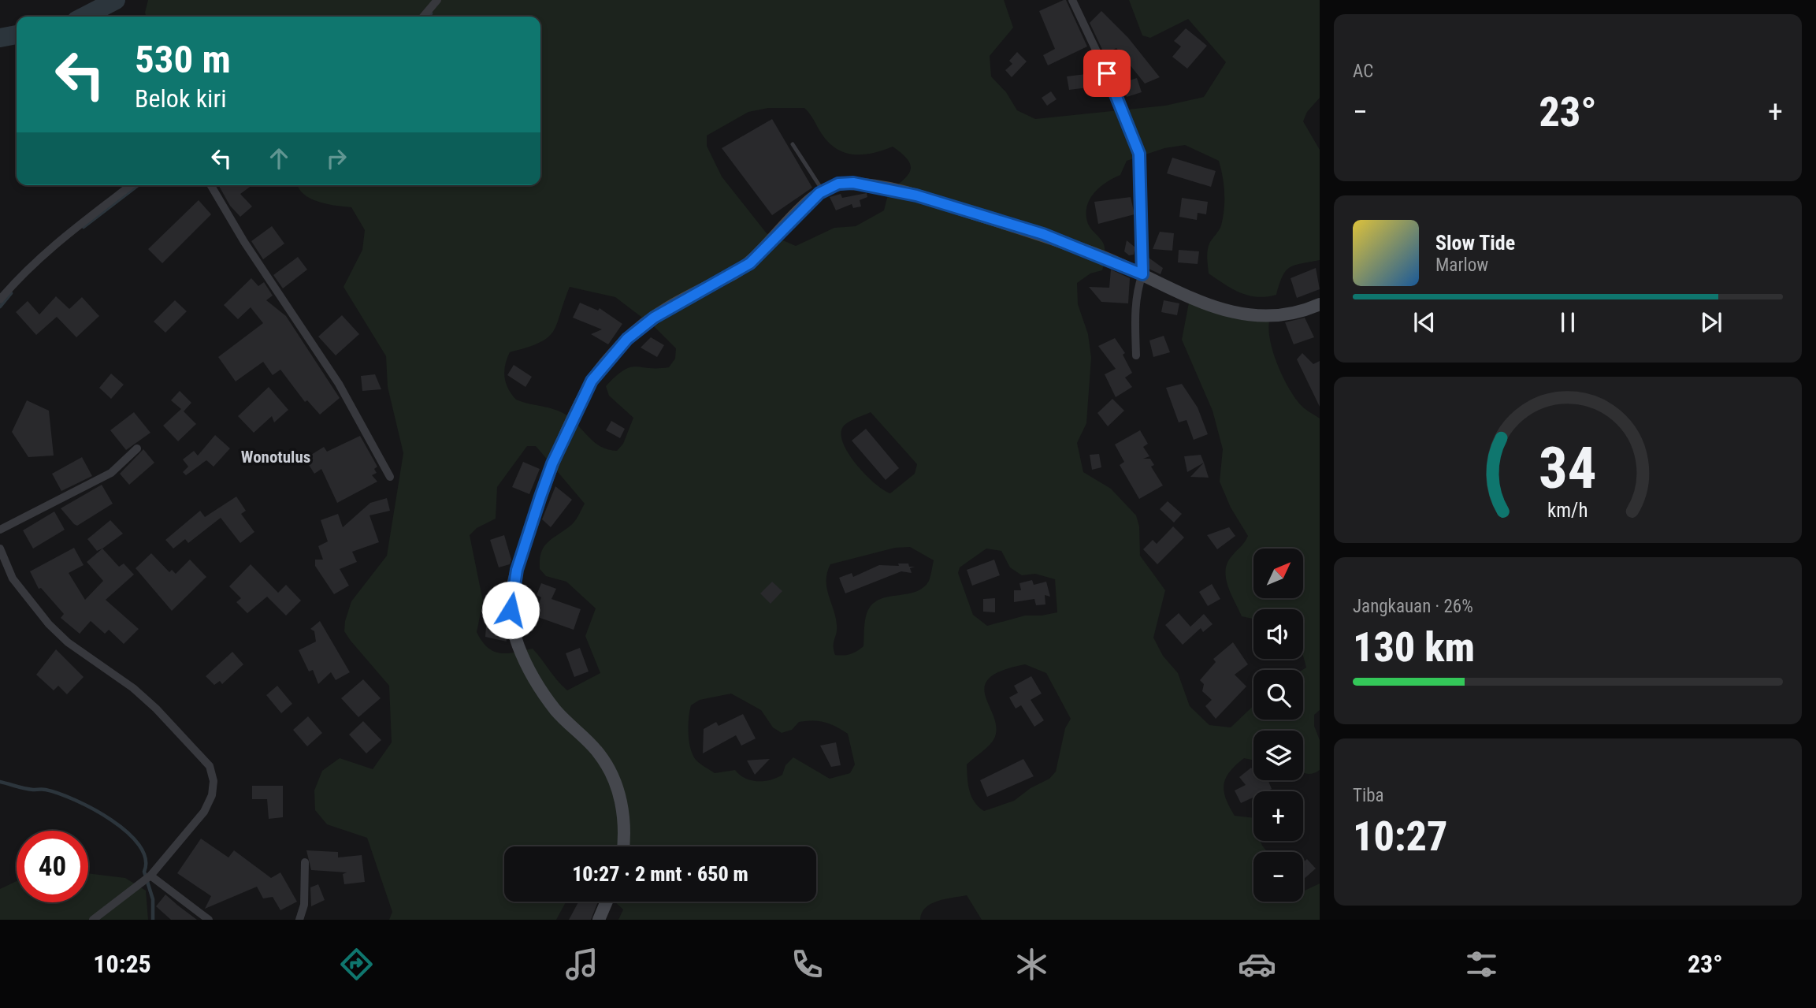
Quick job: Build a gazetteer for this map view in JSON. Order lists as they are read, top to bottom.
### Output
{
  "districts": ["Wonotulus"],
  "north": "top right",
  "page": {
    "tile": [
      "AC",
      ["Jangkauan · 26%", "130 km"],
      ["Tiba", "10:27"]
    ],
    "turn": ["530 m", "Belok kiri"],
    "heat": ["−", "23°", "+"],
    "song": ["Slow Tide", "Marlow"],
    "map_buttons": ["+", "−"],
    "limit": "40",
    "trip": "10:27 · 2 mnt · 650 m",
    "tabs": ["10:25", "23°"],
    "gauge": ["34", "km/h"]
  }
}
